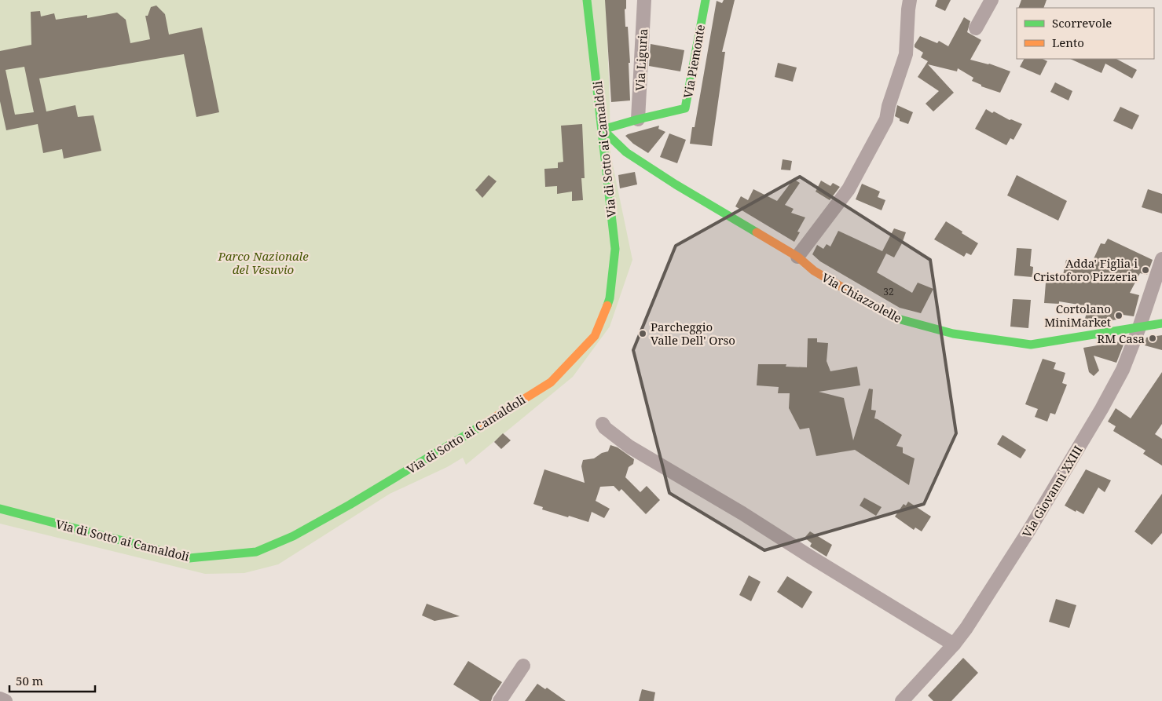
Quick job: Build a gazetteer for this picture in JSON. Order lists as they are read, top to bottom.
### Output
{
  "streets": {
    "street": [
      "Via Liguria",
      "Via Piemonte",
      "Via di Sotto ai Camaldoli",
      "Via Chiazzolelle",
      "Via Giovanni XXIII"
    ]
  },
  "crossings": [
    ["Via Liguria", "Via Piemonte"],
    ["Via Piemonte", "Via di Sotto ai Camaldoli"],
    ["Via Piemonte", "Via Chiazzolelle"],
    ["Via di Sotto ai Camaldoli", "Via Chiazzolelle"],
    ["Via Chiazzolelle", "Via Giovanni XXIII"]
  ],
  "parks": ["Parco Nazionale del Vesuvio"],
  "places": [
    "Adda' Figlia i Cristoforo Pizzeria",
    "Cortolano MiniMarket",
    "Parcheggio Valle Dell' Orso",
    "RM Casa"
  ],
  "house_numbers": ["32"],
  "legend": ["Scorrevole", "Lento"],
  "scale_bar": "50 m"
}
